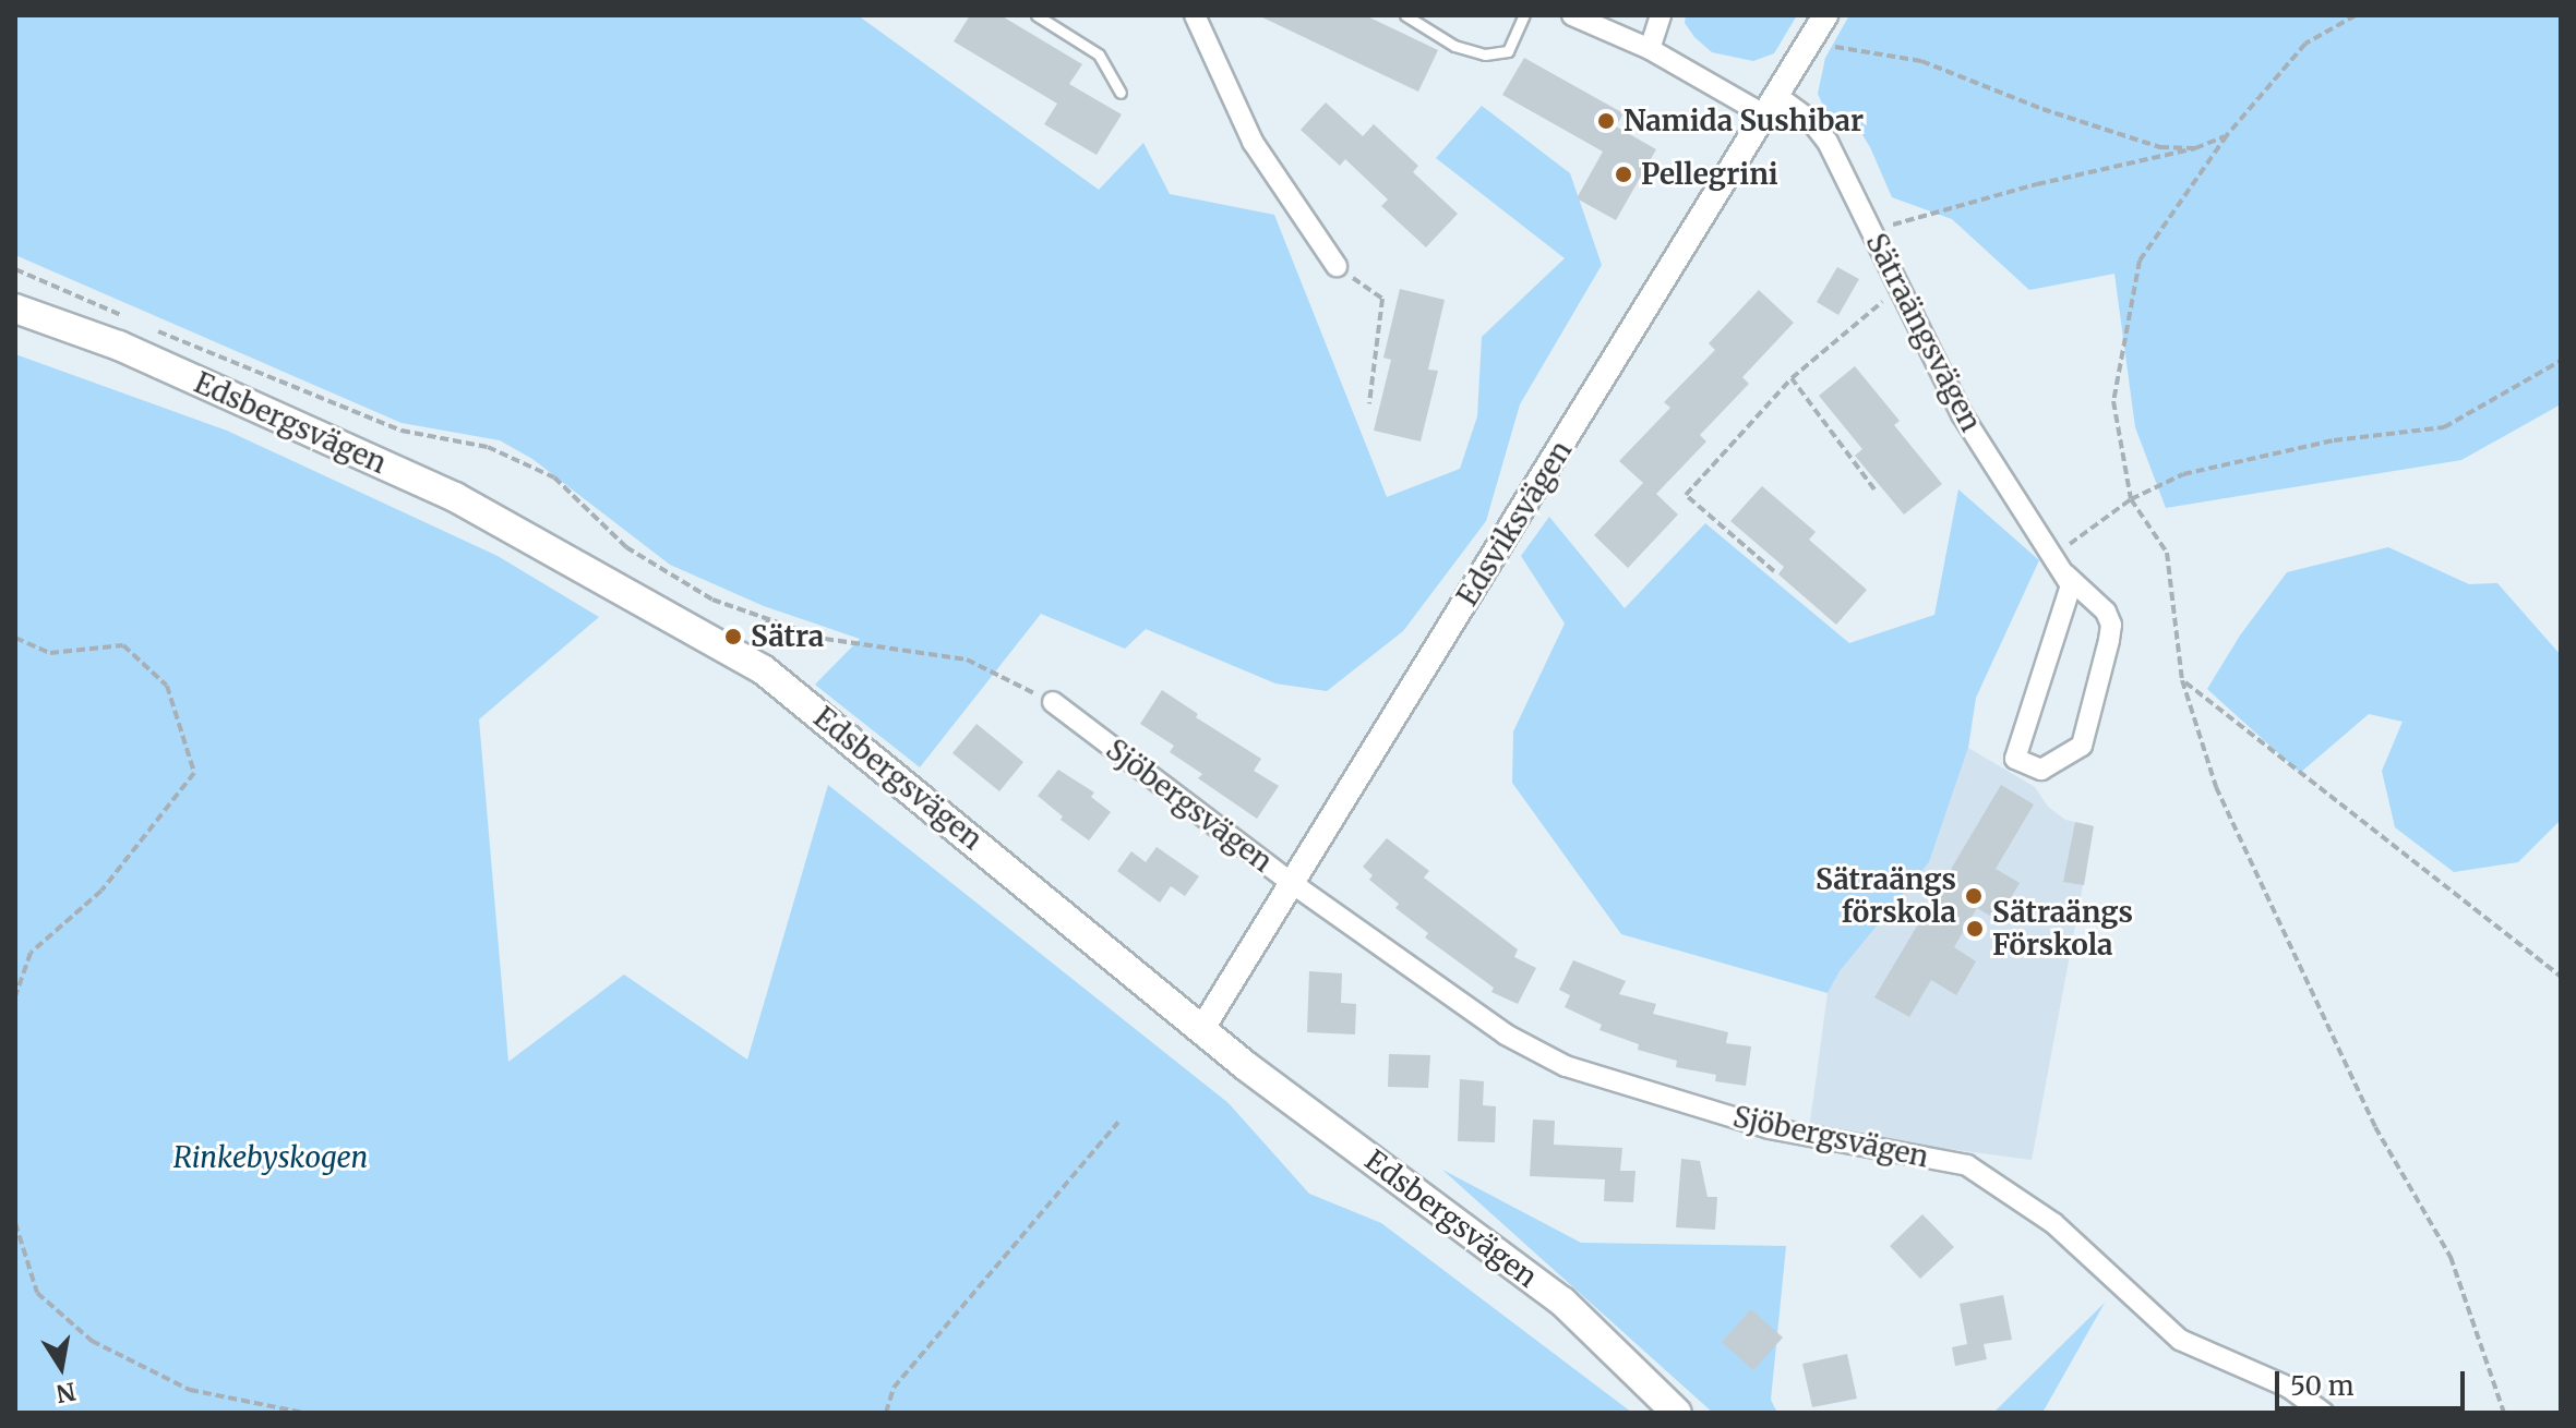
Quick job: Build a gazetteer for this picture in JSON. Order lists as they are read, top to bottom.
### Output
{
  "streets": {
    "main road": ["Edsbergsvägen"],
    "street": ["Sätraängsvägen", "Edsviksvägen", "Sjöbergsvägen"]
  },
  "crossings": [
    ["Sätraängsvägen", "Edsviksvägen"],
    ["Edsbergsvägen", "Edsviksvägen"],
    ["Edsviksvägen", "Sjöbergsvägen"]
  ],
  "parks": ["Rinkebyskogen"],
  "places": [
    "Namida Sushibar",
    "Pellegrini",
    "Sätra",
    "Sätraängs förskola",
    "Sätraängs Förskola"
  ],
  "scale_bar": "50 m",
  "north": "bottom"
}
